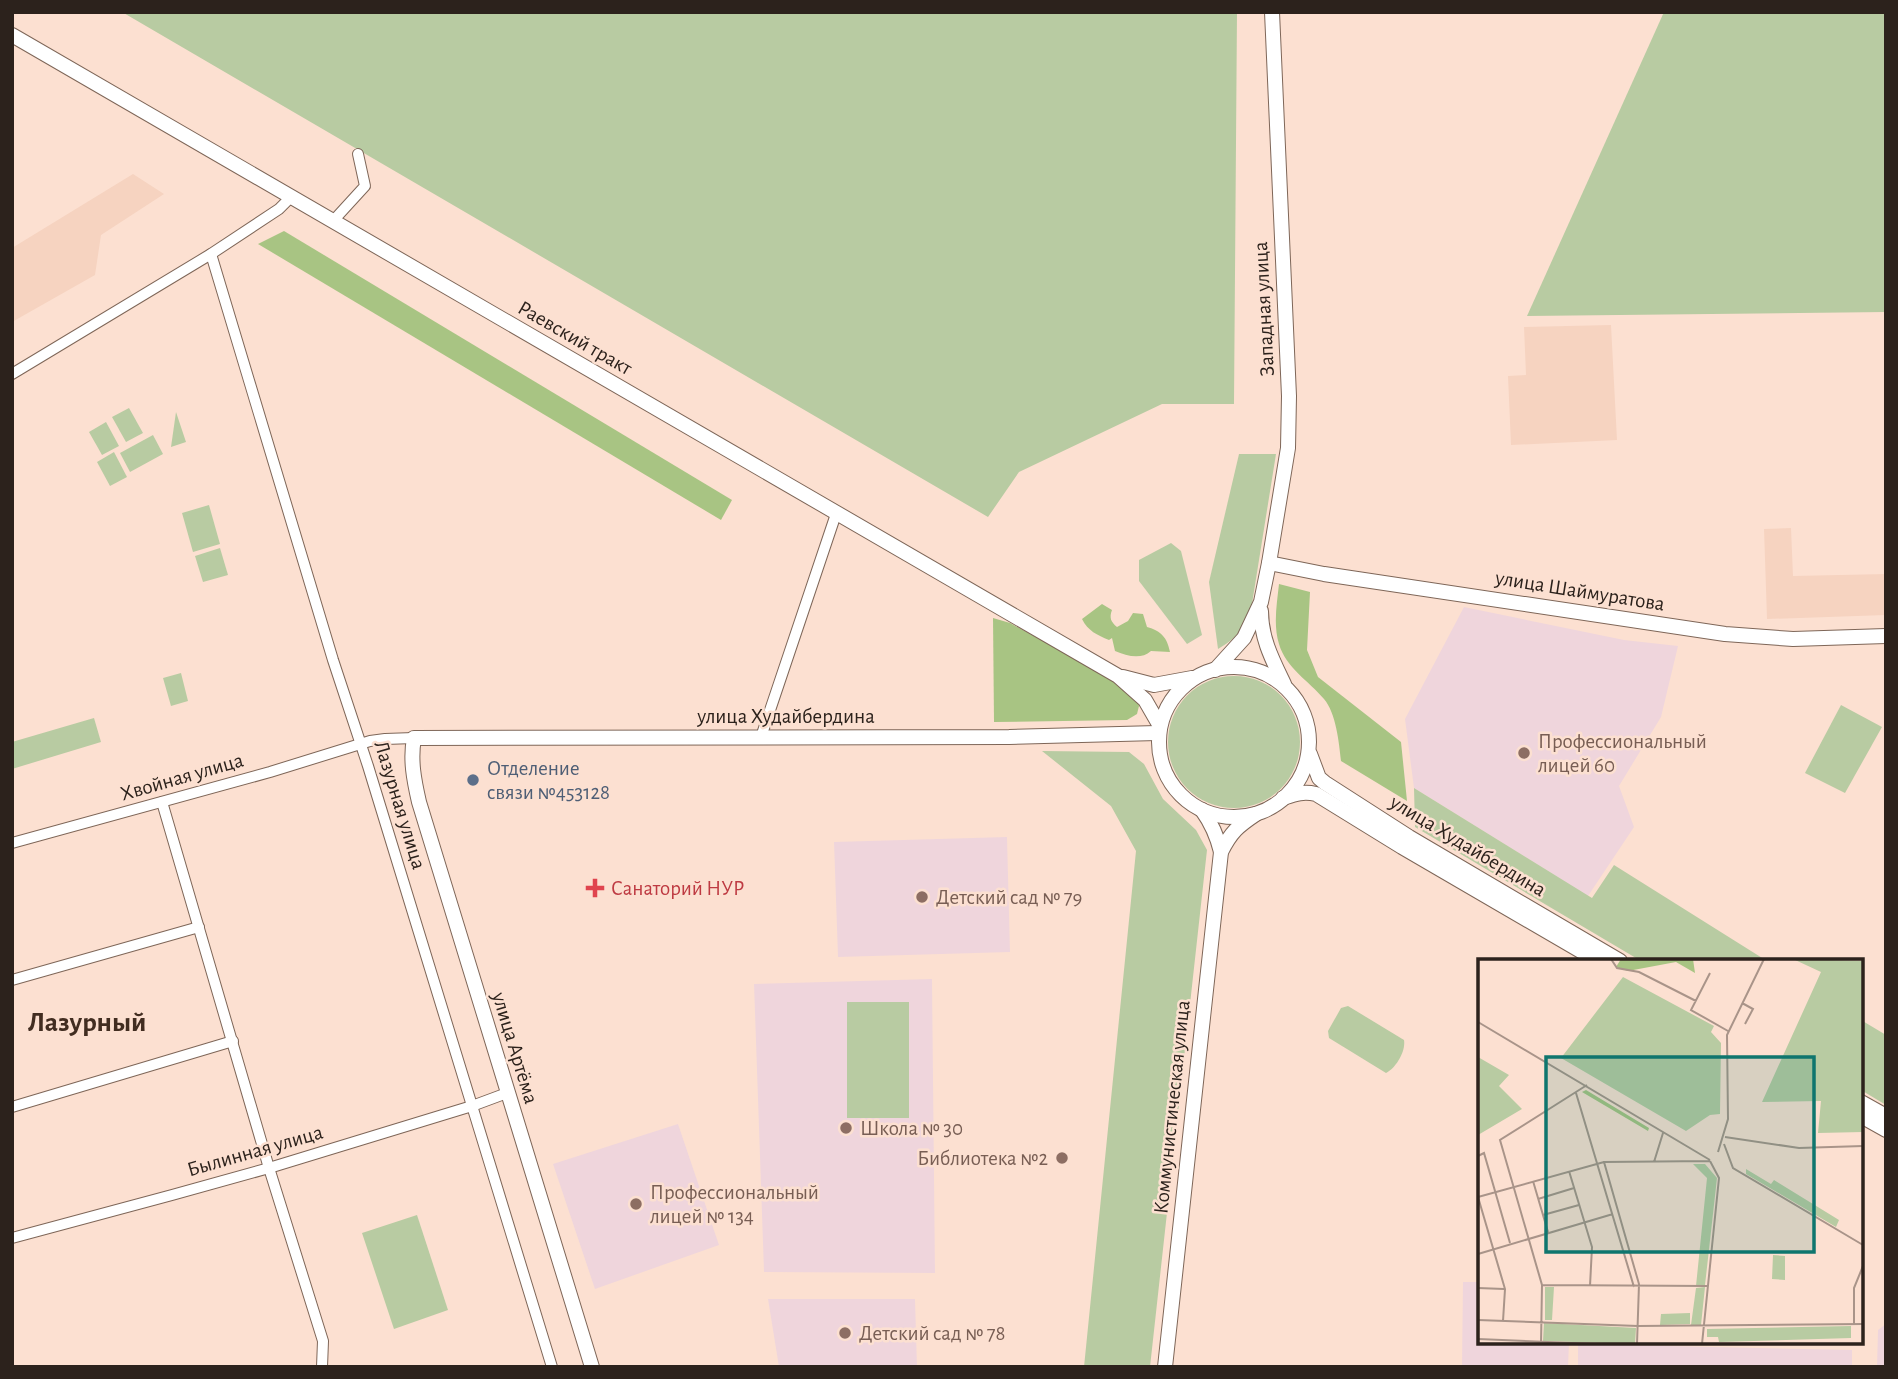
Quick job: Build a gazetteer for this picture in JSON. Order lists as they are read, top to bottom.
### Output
{
  "streets": {
    "main road": [
      "Западная улица",
      "Раевский тракт",
      "улица Шаймуратова",
      "улица Худайбердина",
      "улица Артёма",
      "Коммунистическая улица"
    ],
    "street": ["Хвойная улица", "Лазурная улица", "Былинная улица"]
  },
  "crossings": [
    ["Западная улица", "Раевский тракт"],
    ["Западная улица", "улица Шаймуратова"],
    ["Западная улица", "улица Худайбердина"],
    ["Западная улица", "Коммунистическая улица"],
    ["Раевский тракт", "улица Худайбердина"],
    ["Раевский тракт", "Коммунистическая улица"],
    ["улица Худайбердина", "Хвойная улица"],
    ["улица Худайбердина", "улица Артёма"],
    ["улица Худайбердина", "Коммунистическая улица"],
    ["Хвойная улица", "Лазурная улица"],
    ["Хвойная улица", "улица Артёма"],
    ["Лазурная улица", "Былинная улица"],
    ["улица Артёма", "Былинная улица"]
  ],
  "districts": ["Лазурный"],
  "places": {
    "other": [
      "Профессиональный лицей 60",
      "Отделение связи №453128",
      "Детский сад № 79",
      "Школа № 30",
      "Библиотека №2",
      "Профессиональный лицей № 134",
      "Детский сад № 78"
    ],
    "health": ["Санаторий НУР"]
  }
}
